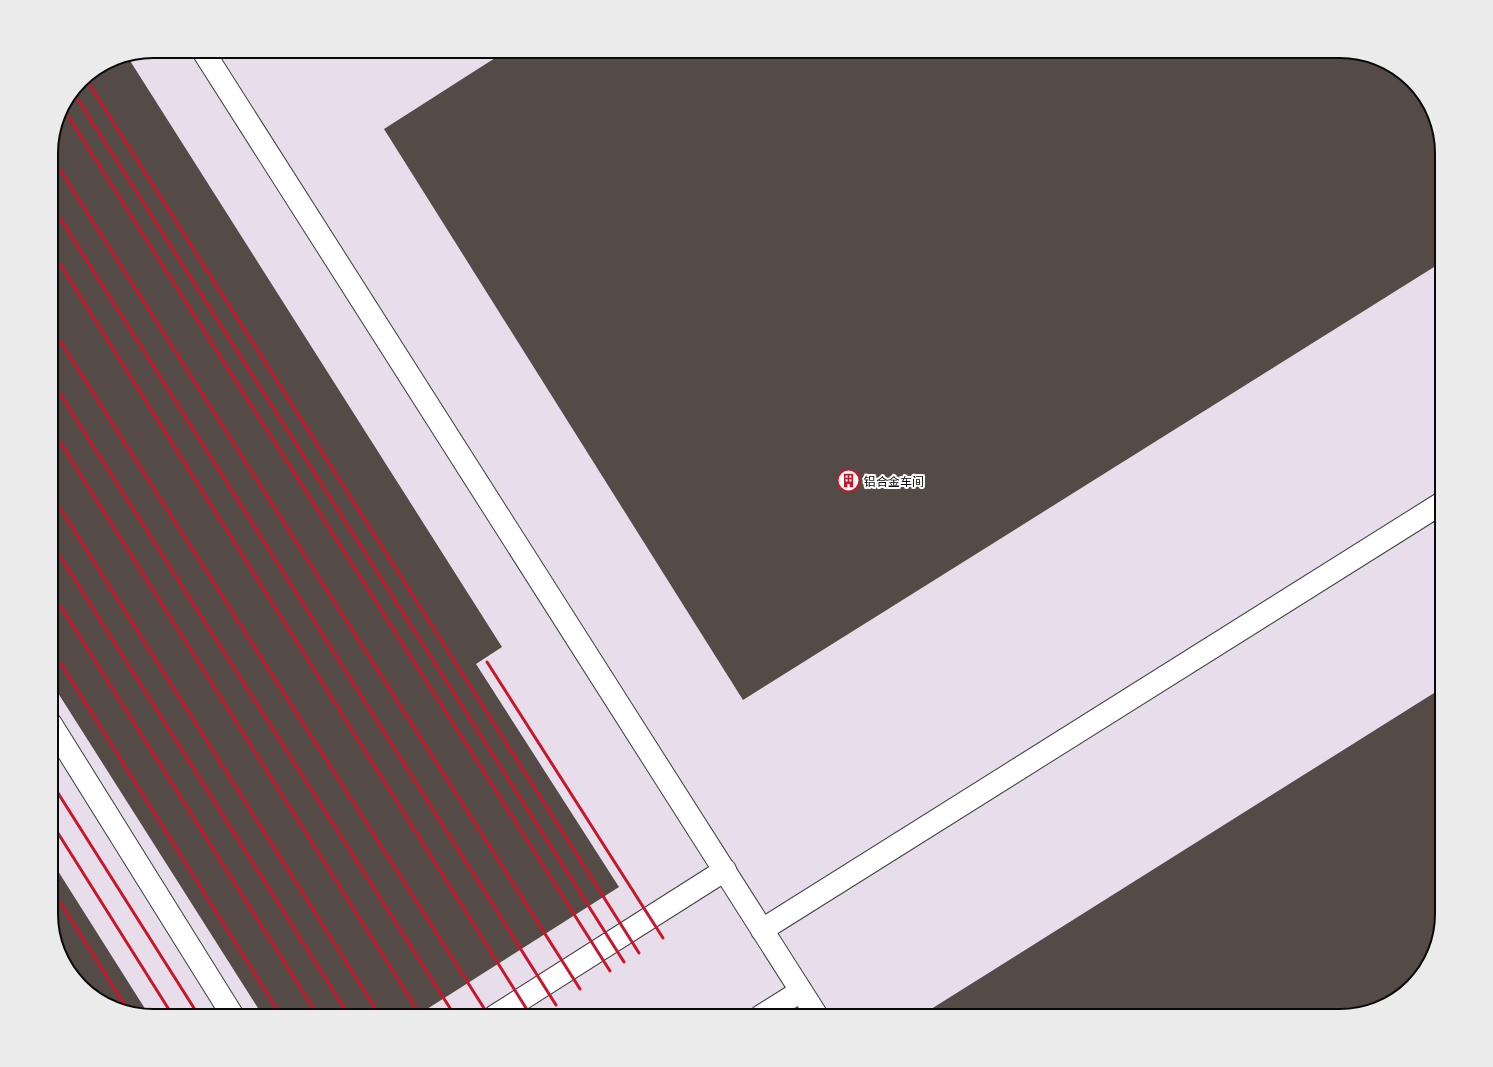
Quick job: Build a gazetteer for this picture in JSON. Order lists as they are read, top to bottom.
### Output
{
  "places": {
    "building": ["铝合金车间"]
  }
}
